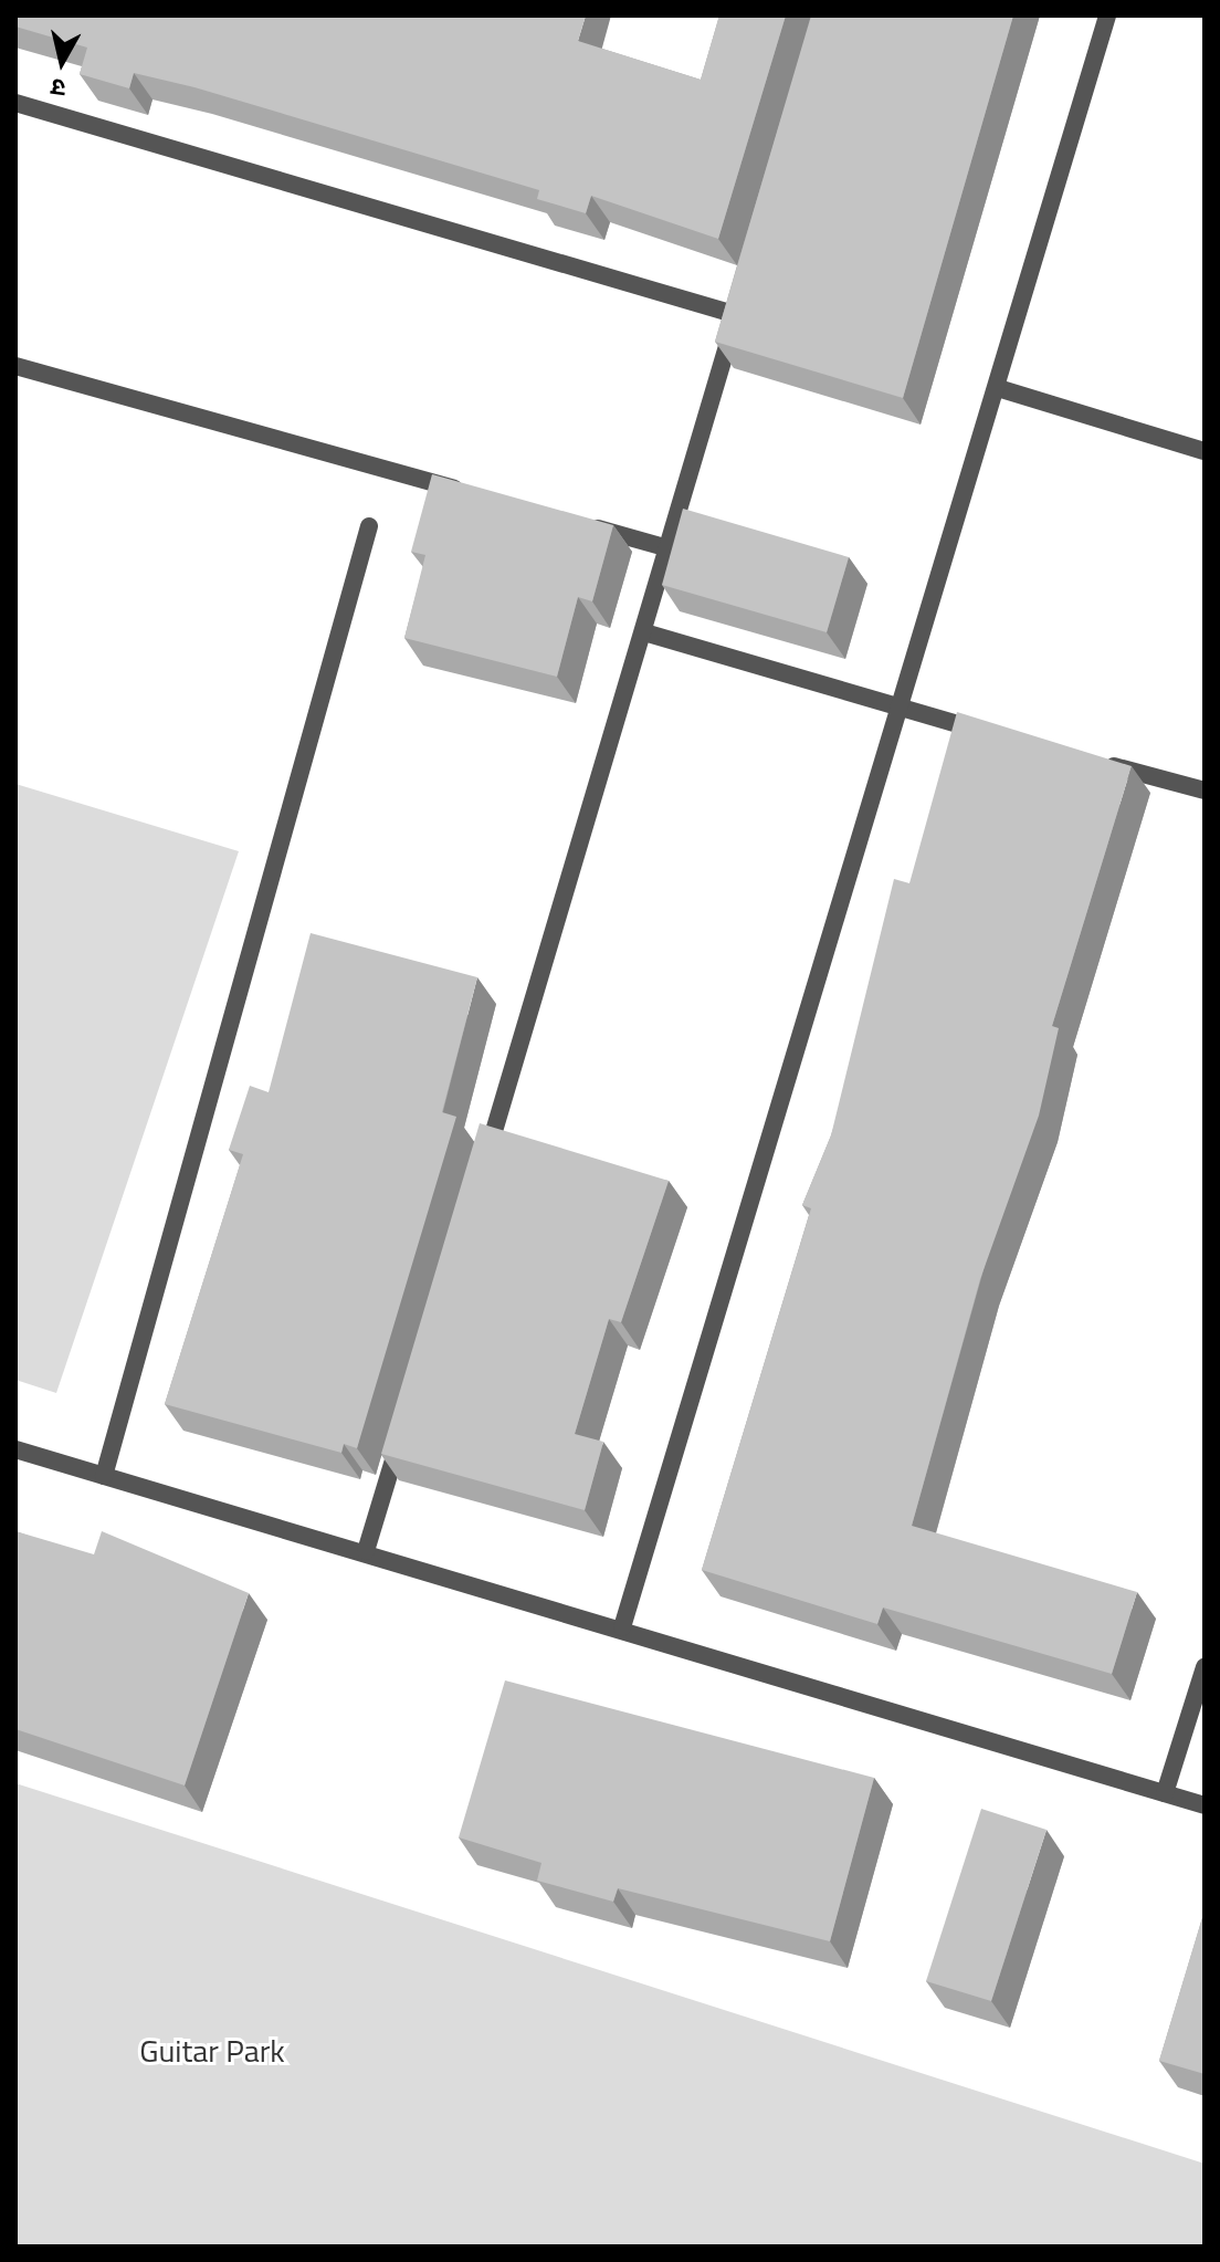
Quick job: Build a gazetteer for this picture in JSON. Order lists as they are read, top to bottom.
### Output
{
  "parks": ["Guitar Park"],
  "north": "bottom"
}
